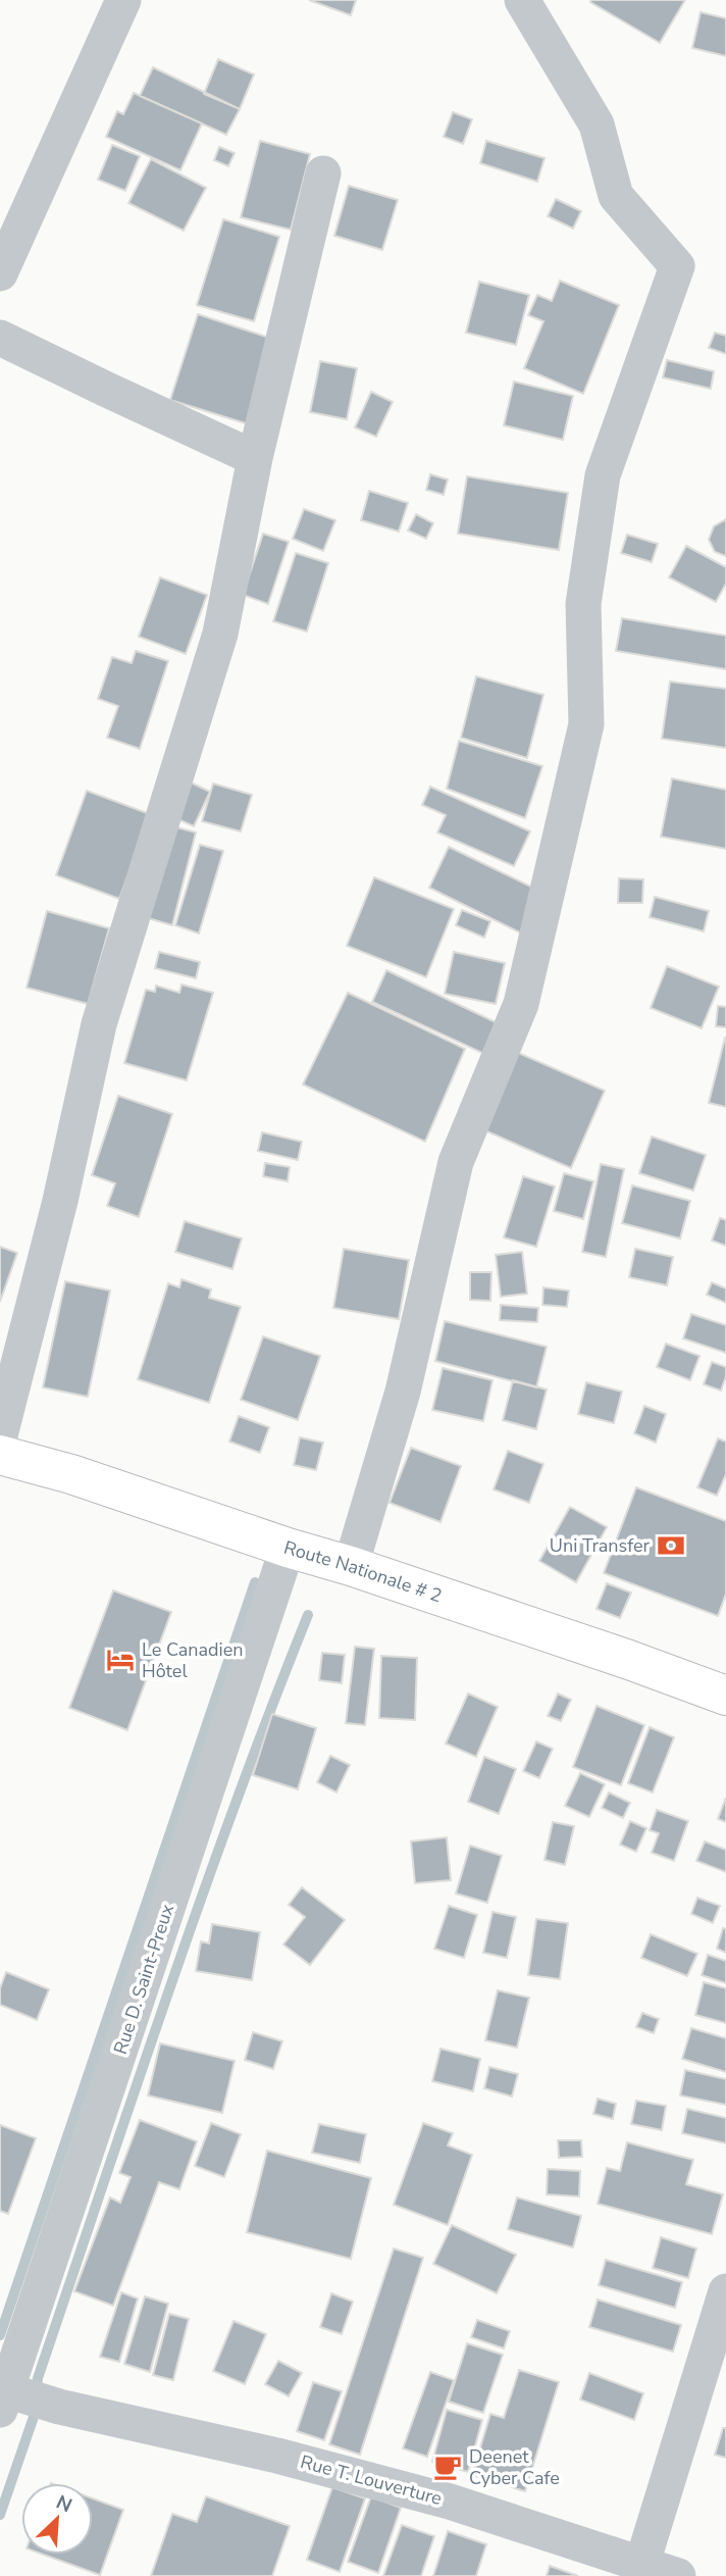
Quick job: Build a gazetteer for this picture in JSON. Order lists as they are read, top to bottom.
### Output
{
  "streets": {
    "main road": ["Route Nationale # 2"],
    "street": ["Rue D. Saint-Preux", "Rue T. Louverture"]
  },
  "crossings": [
    ["Route Nationale # 2", "Rue D. Saint-Preux"],
    ["Rue D. Saint-Preux", "Rue T. Louverture"]
  ],
  "places": {
    "bank": ["Uni Transfer"],
    "hotel": ["Le Canadien Hôtel"],
    "cafe": ["Deenet Cyber Cafe"]
  },
  "north": "top right"
}
